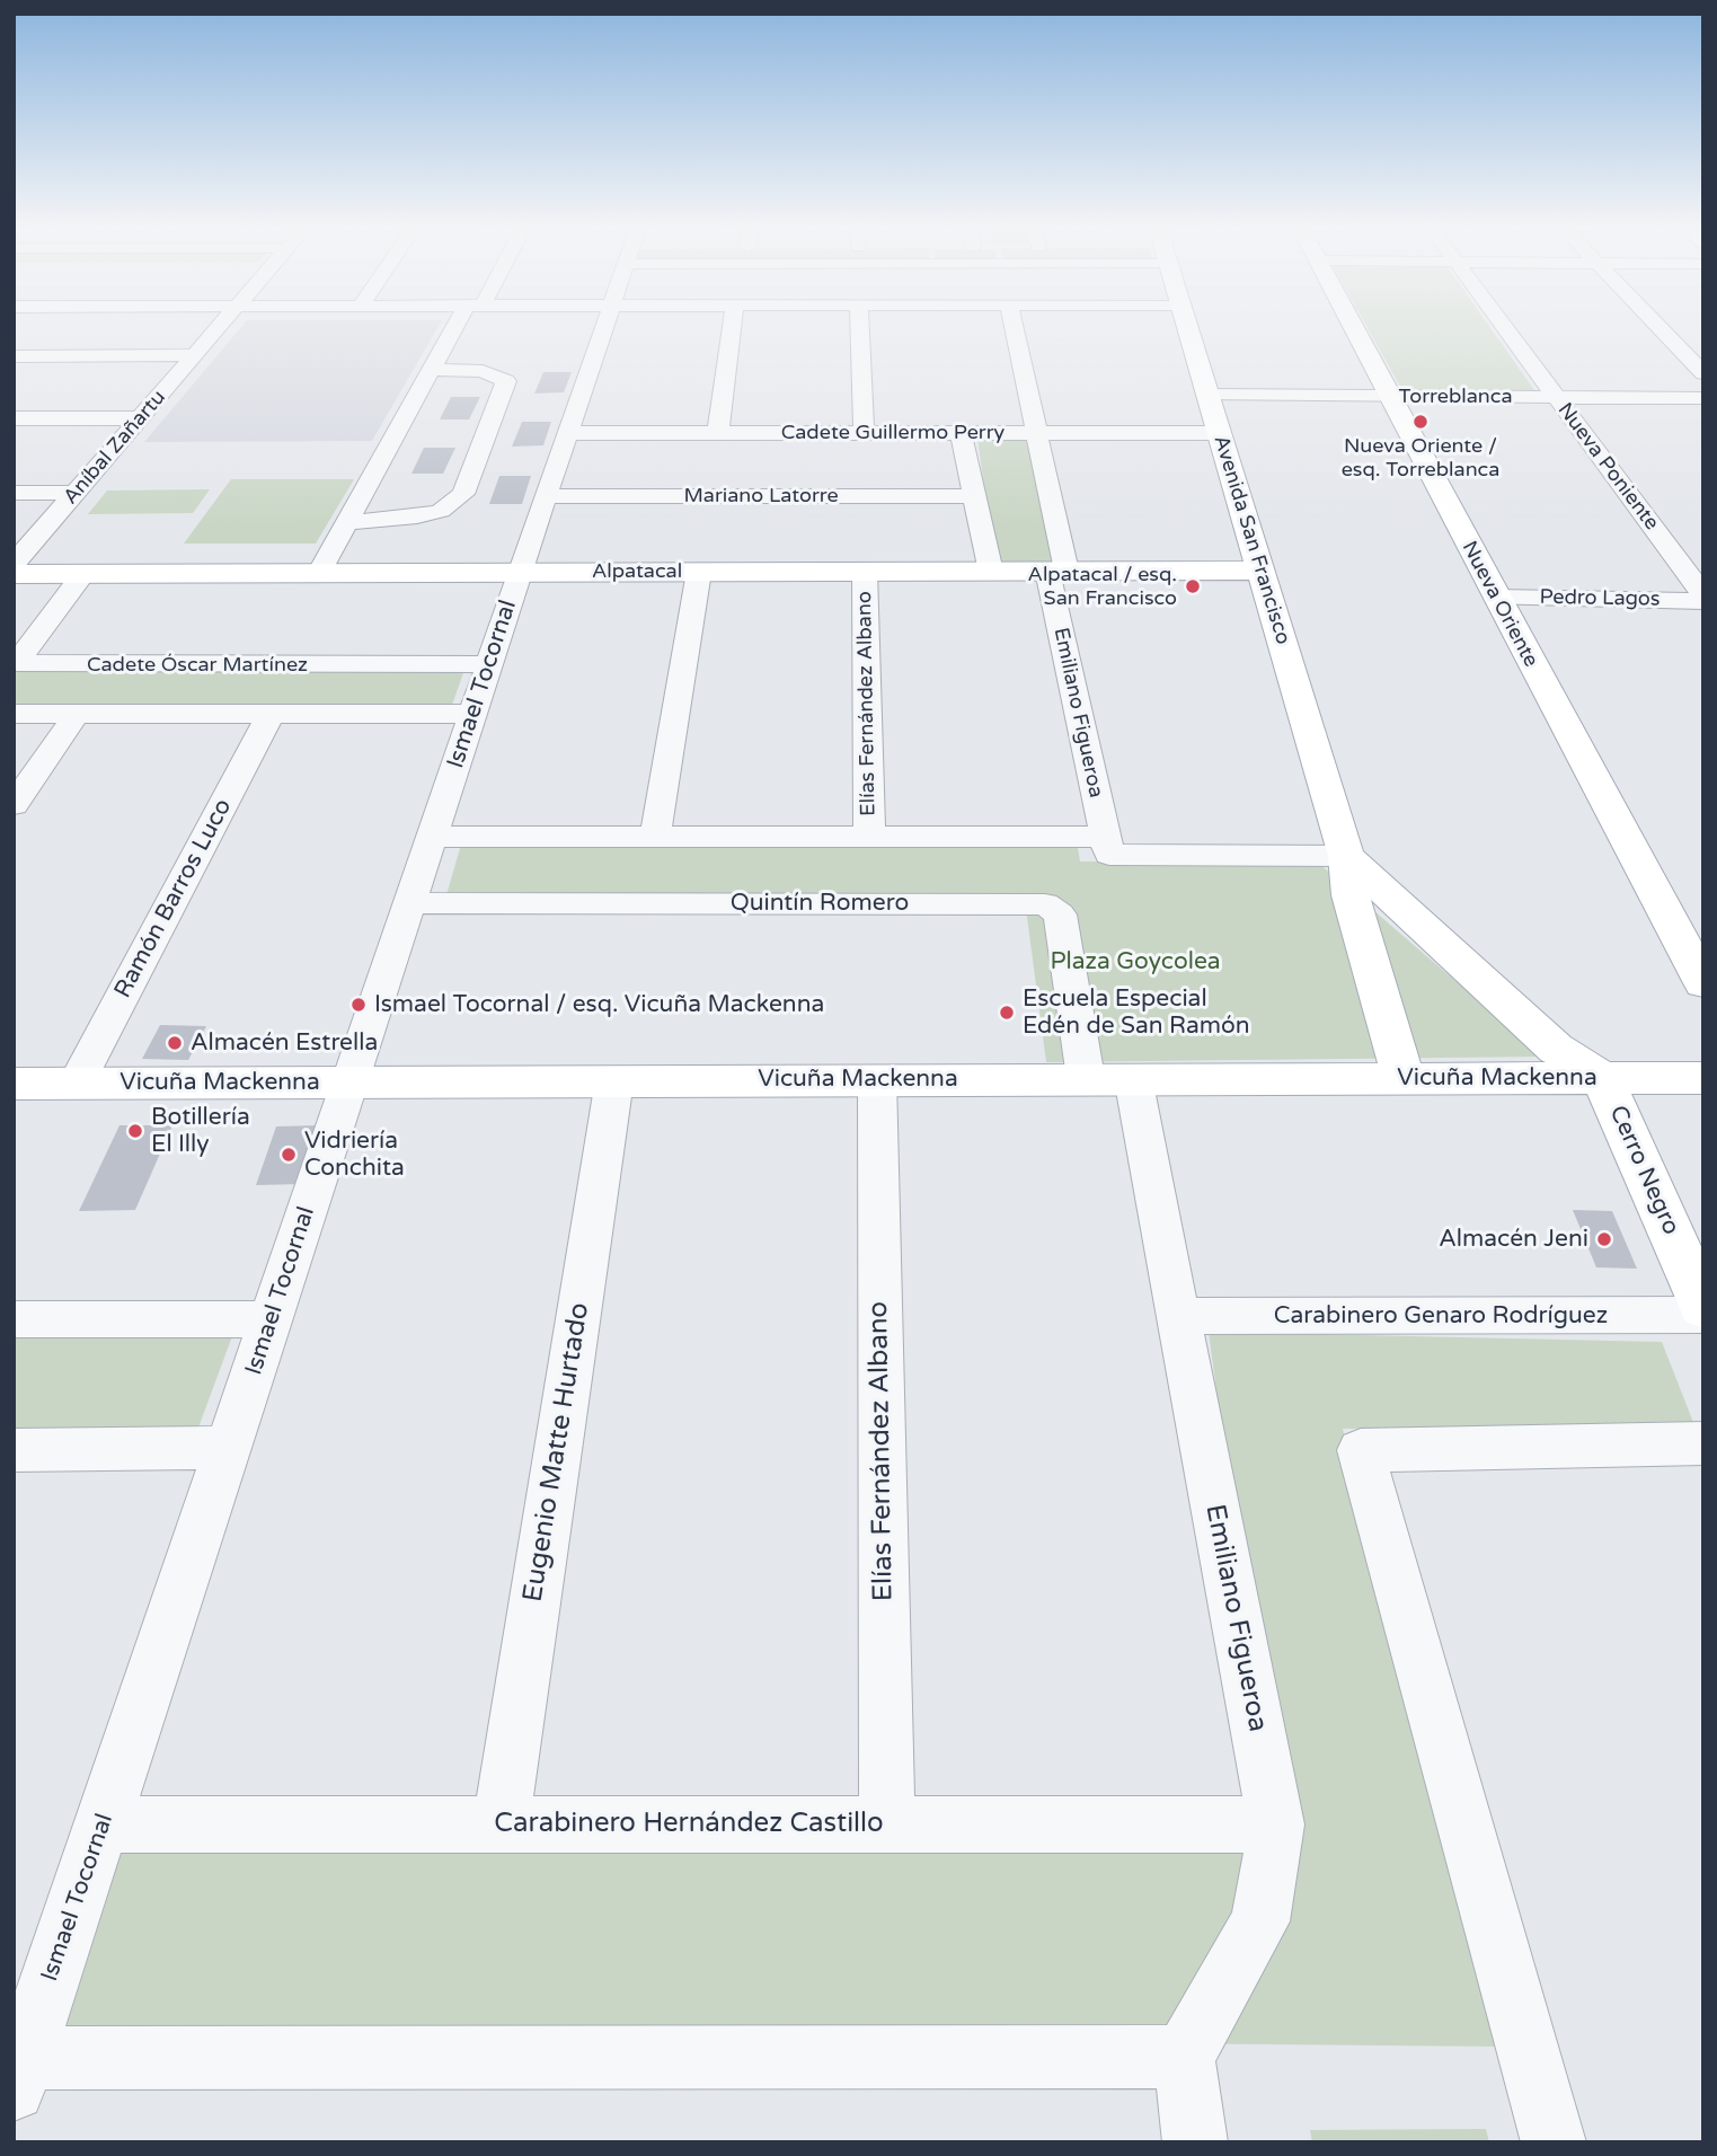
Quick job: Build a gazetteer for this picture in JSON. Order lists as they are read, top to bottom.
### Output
{
  "streets": {
    "main road": [
      "Avenida San Francisco",
      "Alpatacal",
      "Nueva Oriente",
      "Vicuña Mackenna",
      "Cerro Negro"
    ],
    "street": [
      "Torreblanca",
      "Cadete Guillermo Perry",
      "Aníbal Zañartu",
      "Nueva Poniente",
      "Mariano Latorre",
      "Pedro Lagos",
      "Cadete Óscar Martínez",
      "Ismael Tocornal",
      "Elías Fernández Albano",
      "Emiliano Figueroa",
      "Ramón Barros Luco",
      "Quintín Romero",
      "Carabinero Genaro Rodríguez",
      "Eugenio Matte Hurtado",
      "Carabinero Hernández Castillo"
    ]
  },
  "crossings": [
    ["Torreblanca", "Nueva Poniente"],
    ["Torreblanca", "Avenida San Francisco"],
    ["Torreblanca", "Nueva Oriente"],
    ["Cadete Guillermo Perry", "Avenida San Francisco"],
    ["Cadete Guillermo Perry", "Ismael Tocornal"],
    ["Cadete Guillermo Perry", "Emiliano Figueroa"],
    ["Nueva Poniente", "Pedro Lagos"],
    ["Mariano Latorre", "Ismael Tocornal"],
    ["Avenida San Francisco", "Alpatacal"],
    ["Avenida San Francisco", "Vicuña Mackenna"],
    ["Alpatacal", "Cadete Óscar Martínez"],
    ["Alpatacal", "Ismael Tocornal"],
    ["Alpatacal", "Elías Fernández Albano"],
    ["Alpatacal", "Emiliano Figueroa"],
    ["Pedro Lagos", "Nueva Oriente"],
    ["Cadete Óscar Martínez", "Ismael Tocornal"],
    ["Ismael Tocornal", "Quintín Romero"],
    ["Ismael Tocornal", "Vicuña Mackenna"],
    ["Ismael Tocornal", "Carabinero Hernández Castillo"],
    ["Elías Fernández Albano", "Vicuña Mackenna"],
    ["Elías Fernández Albano", "Carabinero Hernández Castillo"],
    ["Emiliano Figueroa", "Quintín Romero"],
    ["Emiliano Figueroa", "Vicuña Mackenna"],
    ["Emiliano Figueroa", "Carabinero Genaro Rodríguez"],
    ["Emiliano Figueroa", "Carabinero Hernández Castillo"],
    ["Ramón Barros Luco", "Vicuña Mackenna"],
    ["Quintín Romero", "Vicuña Mackenna"],
    ["Vicuña Mackenna", "Cerro Negro"],
    ["Vicuña Mackenna", "Eugenio Matte Hurtado"],
    ["Eugenio Matte Hurtado", "Carabinero Hernández Castillo"]
  ],
  "parks": ["Plaza Goycolea"],
  "places": [
    "Nueva Oriente / esq. Torreblanca",
    "Alpatacal / esq. San Francisco",
    "Ismael Tocornal / esq. Vicuña Mackenna",
    "Escuela Especial Edén de San Ramón",
    "Almacén Estrella",
    "Botillería El Illy",
    "Vidriería Conchita",
    "Almacén Jeni"
  ]
}
